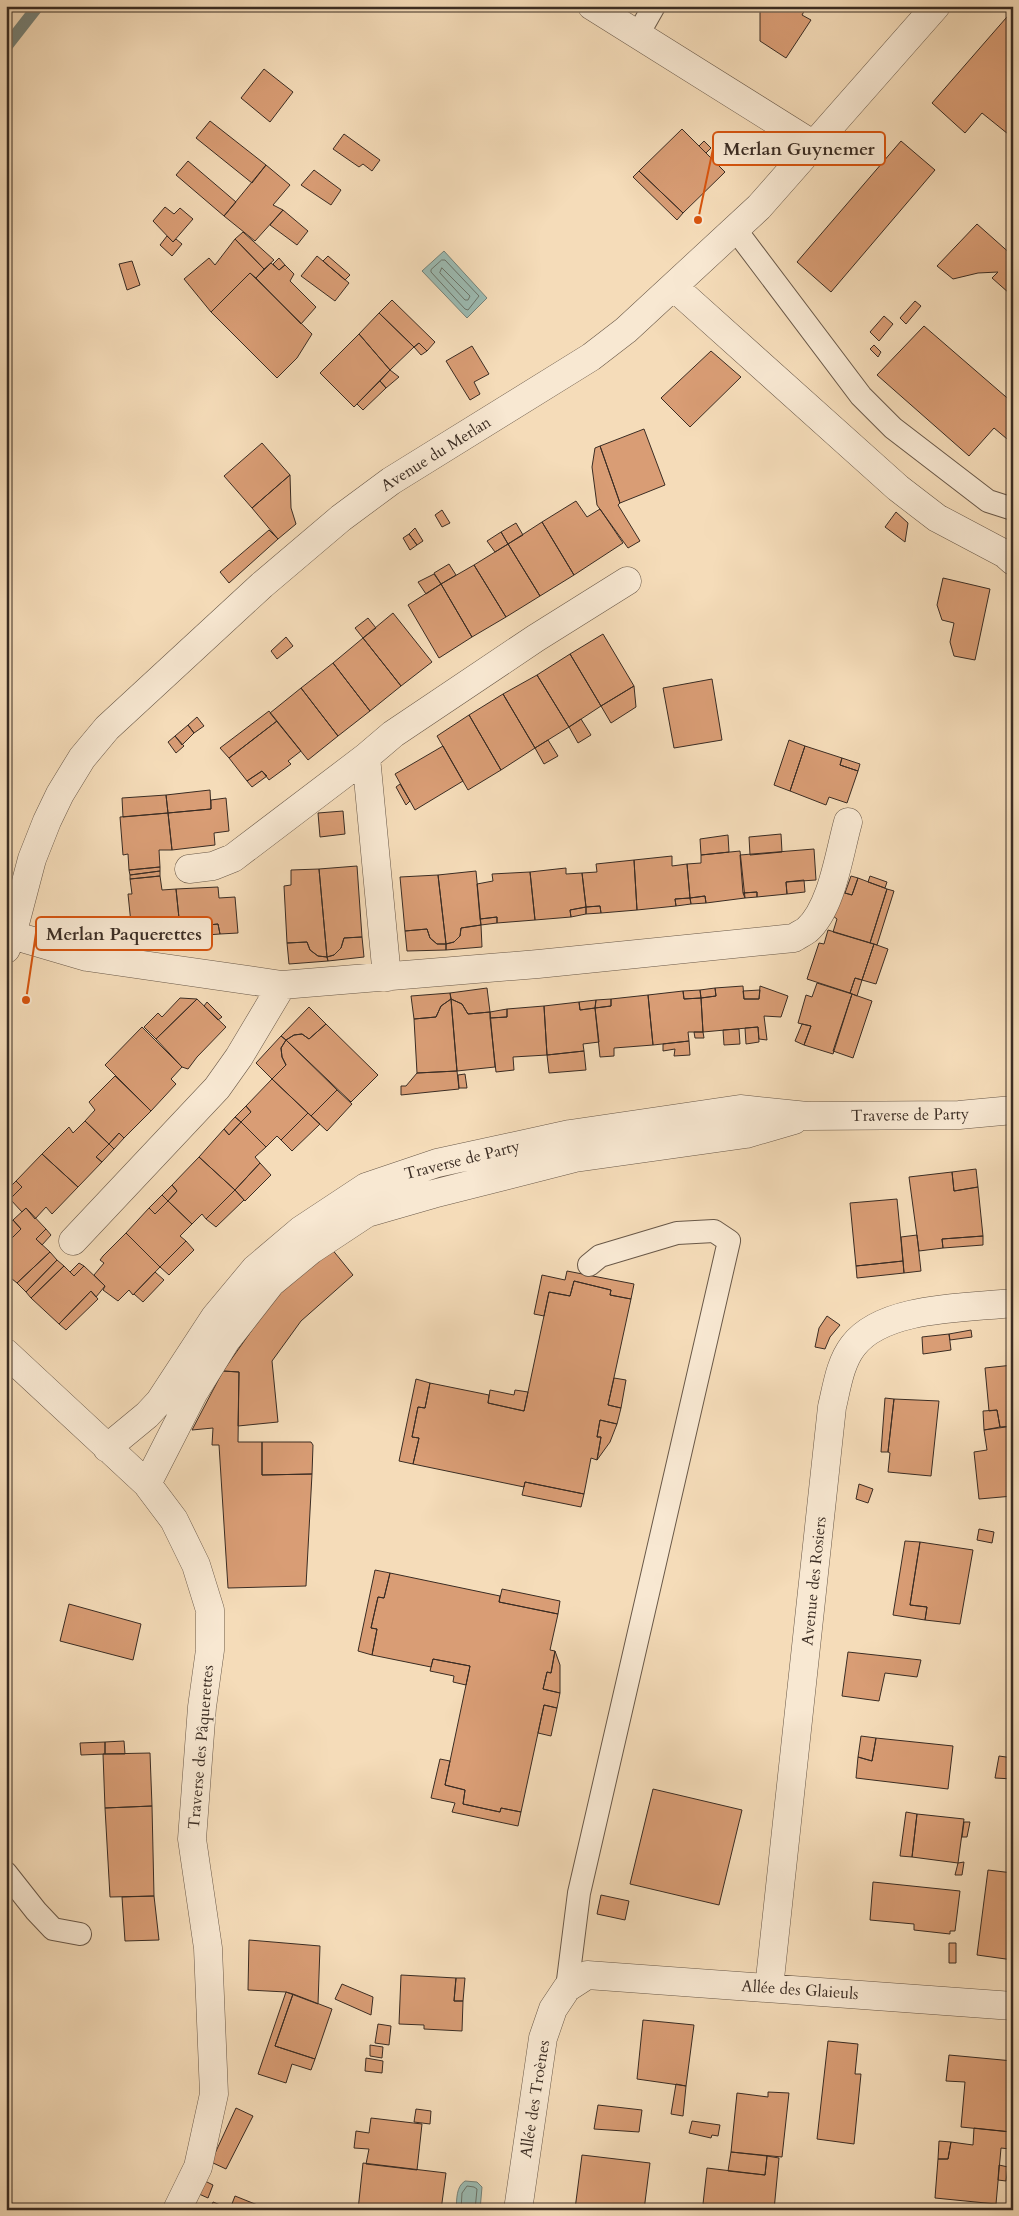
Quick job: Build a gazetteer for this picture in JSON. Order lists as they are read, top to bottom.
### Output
{
  "streets": {
    "street": [
      "Avenue du Merlan",
      "Traverse de Party",
      "Avenue des Rosiers",
      "Traverse des Pâquerettes",
      "Allée des Glaieuls",
      "Allée des Troènes"
    ]
  },
  "crossings": [
    ["Traverse de Party", "Traverse des Pâquerettes"],
    ["Avenue des Rosiers", "Allée des Glaieuls"],
    ["Allée des Glaieuls", "Allée des Troènes"]
  ],
  "places": ["Merlan Guynemer", "Merlan Paquerettes"]
}
